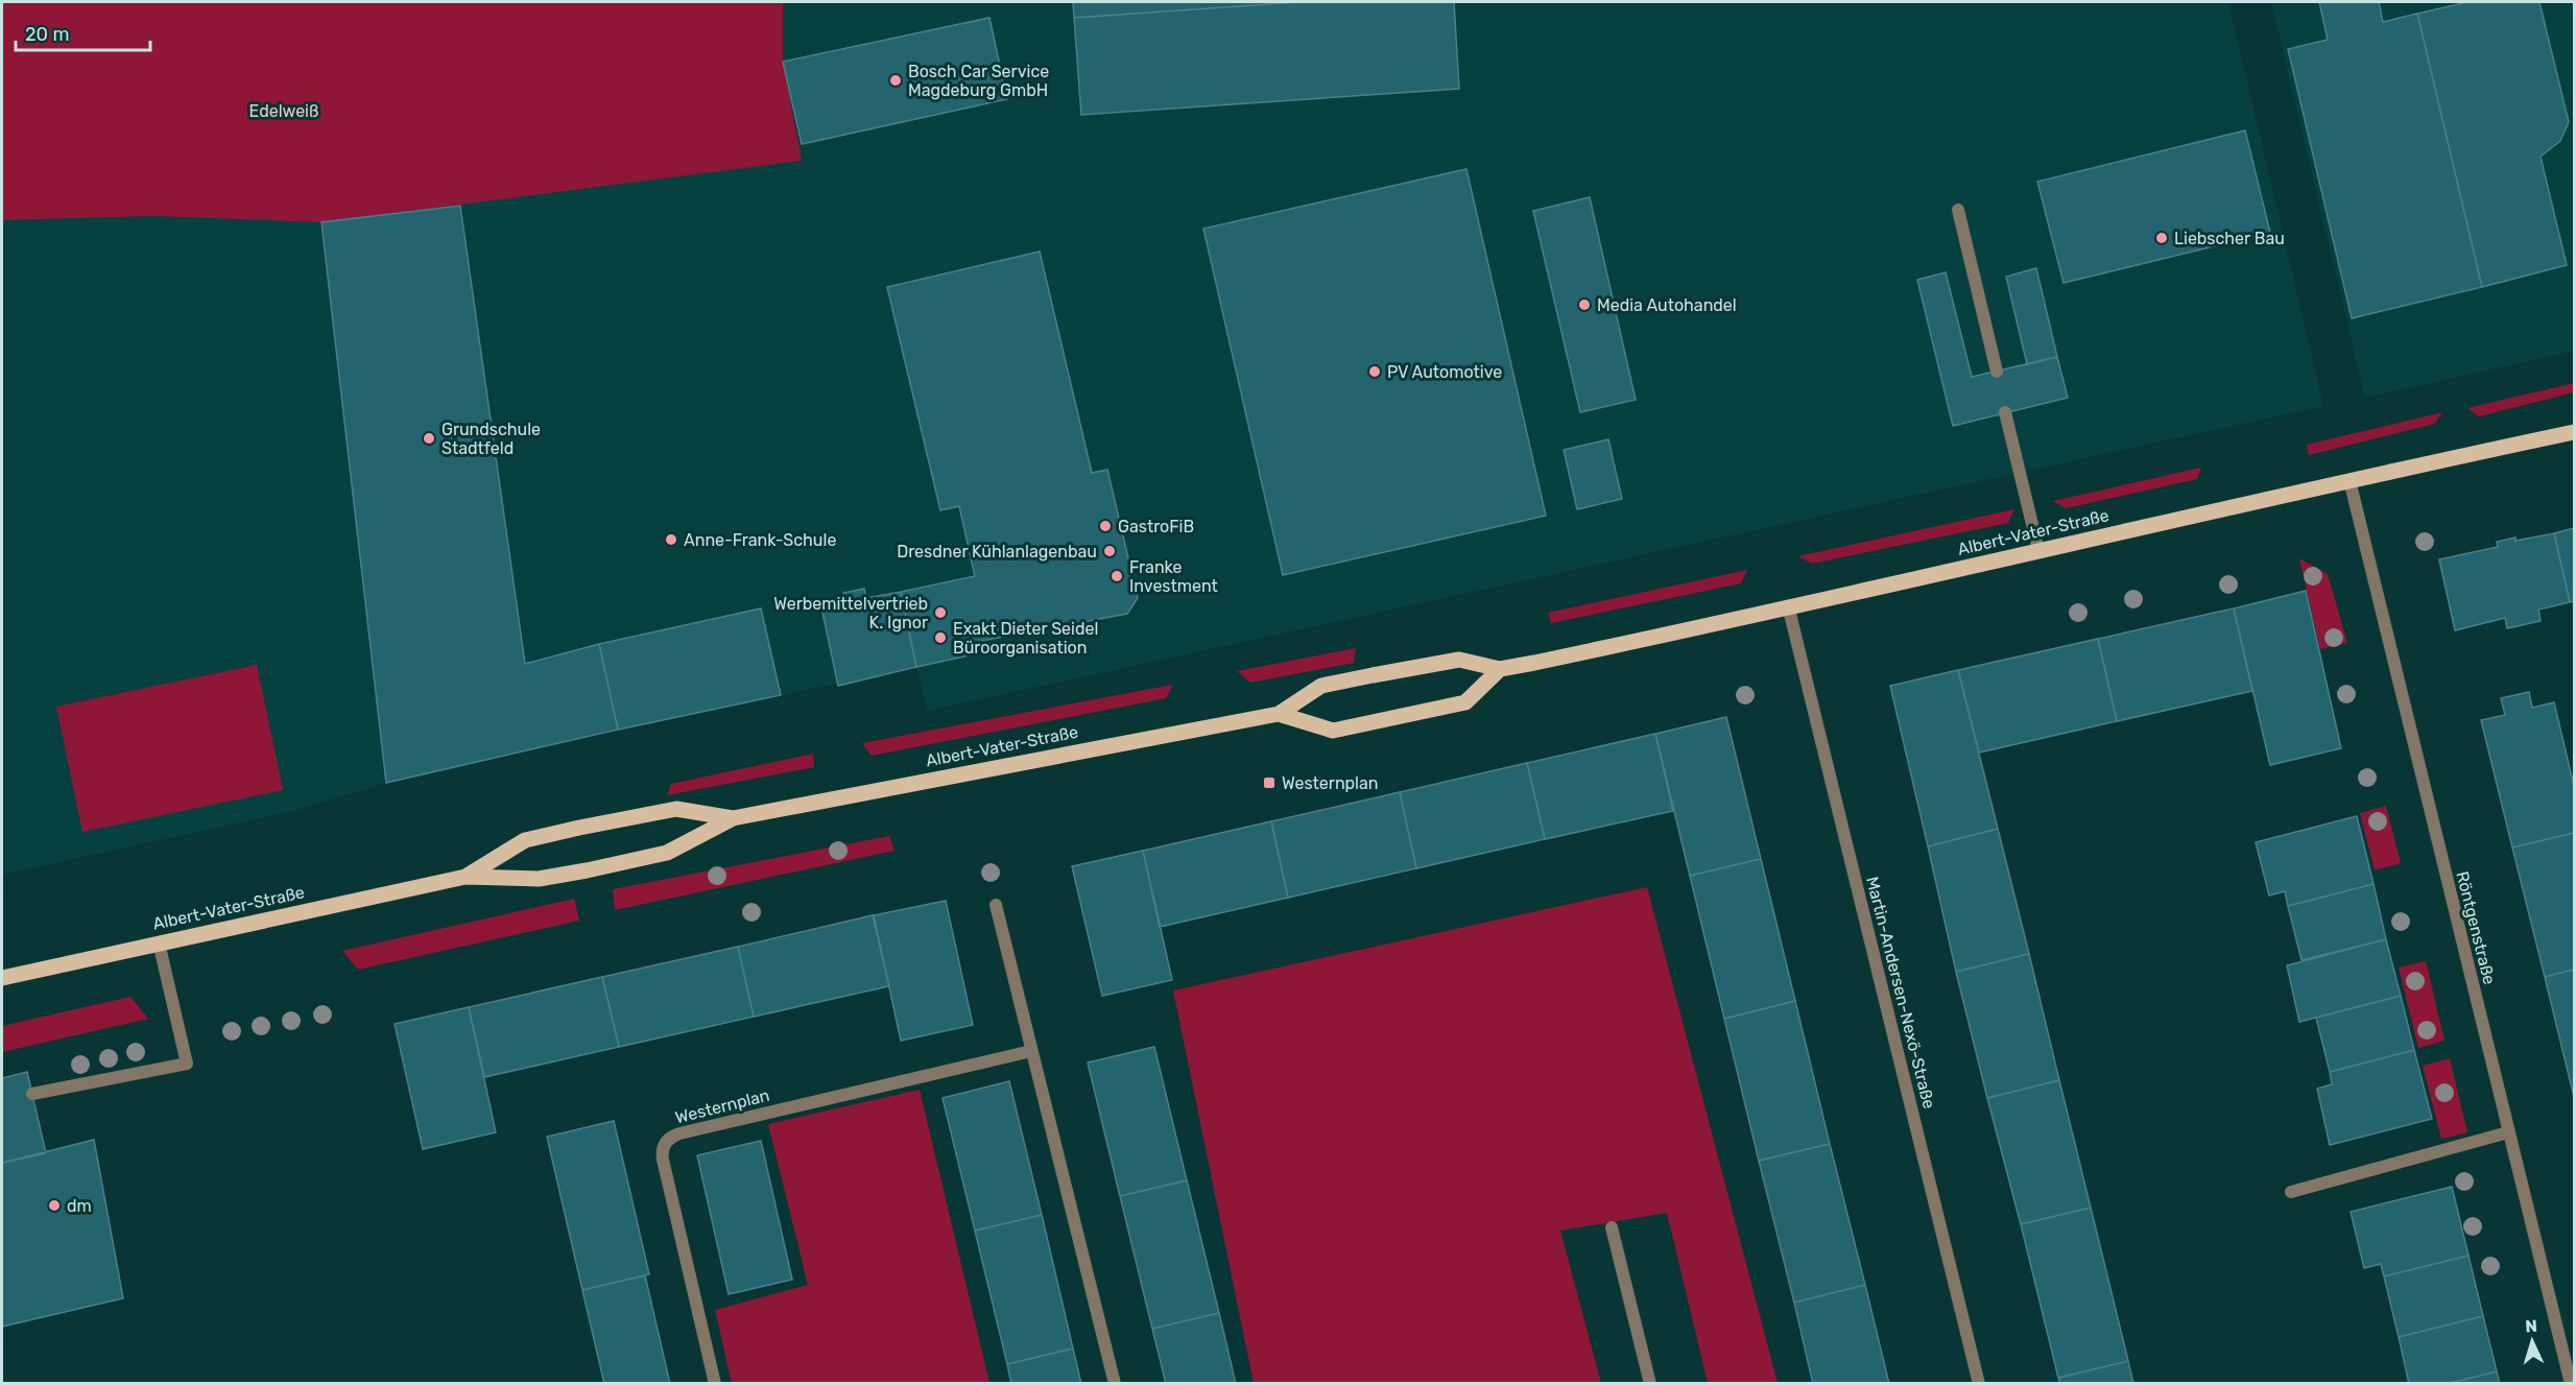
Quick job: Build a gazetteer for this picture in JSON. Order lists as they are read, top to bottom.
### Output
{
  "streets": {
    "main road": ["Albert-Vater-Straße"],
    "street": ["Röntgenstraße", "Martin-Andersen-Nexö-Straße", "Westernplan"]
  },
  "crossings": [
    ["Albert-Vater-Straße", "Röntgenstraße"],
    ["Albert-Vater-Straße", "Martin-Andersen-Nexö-Straße"]
  ],
  "parks": ["Edelweiß"],
  "places": {
    "other": [
      "Bosch Car Service Magdeburg GmbH",
      "Liebscher Bau",
      "Media Autohandel",
      "PV Automotive",
      "Grundschule Stadtfeld",
      "GastroFiB",
      "Anne-Frank-Schule",
      "Dresdner Kühlanlagenbau",
      "Franke Investment",
      "Werbemittelvertrieb K. Ignor",
      "Exakt Dieter Seidel Büroorganisation",
      "dm"
    ],
    "transit": ["Westernplan"]
  },
  "scale_bar": "20 m",
  "north": "top"
}
